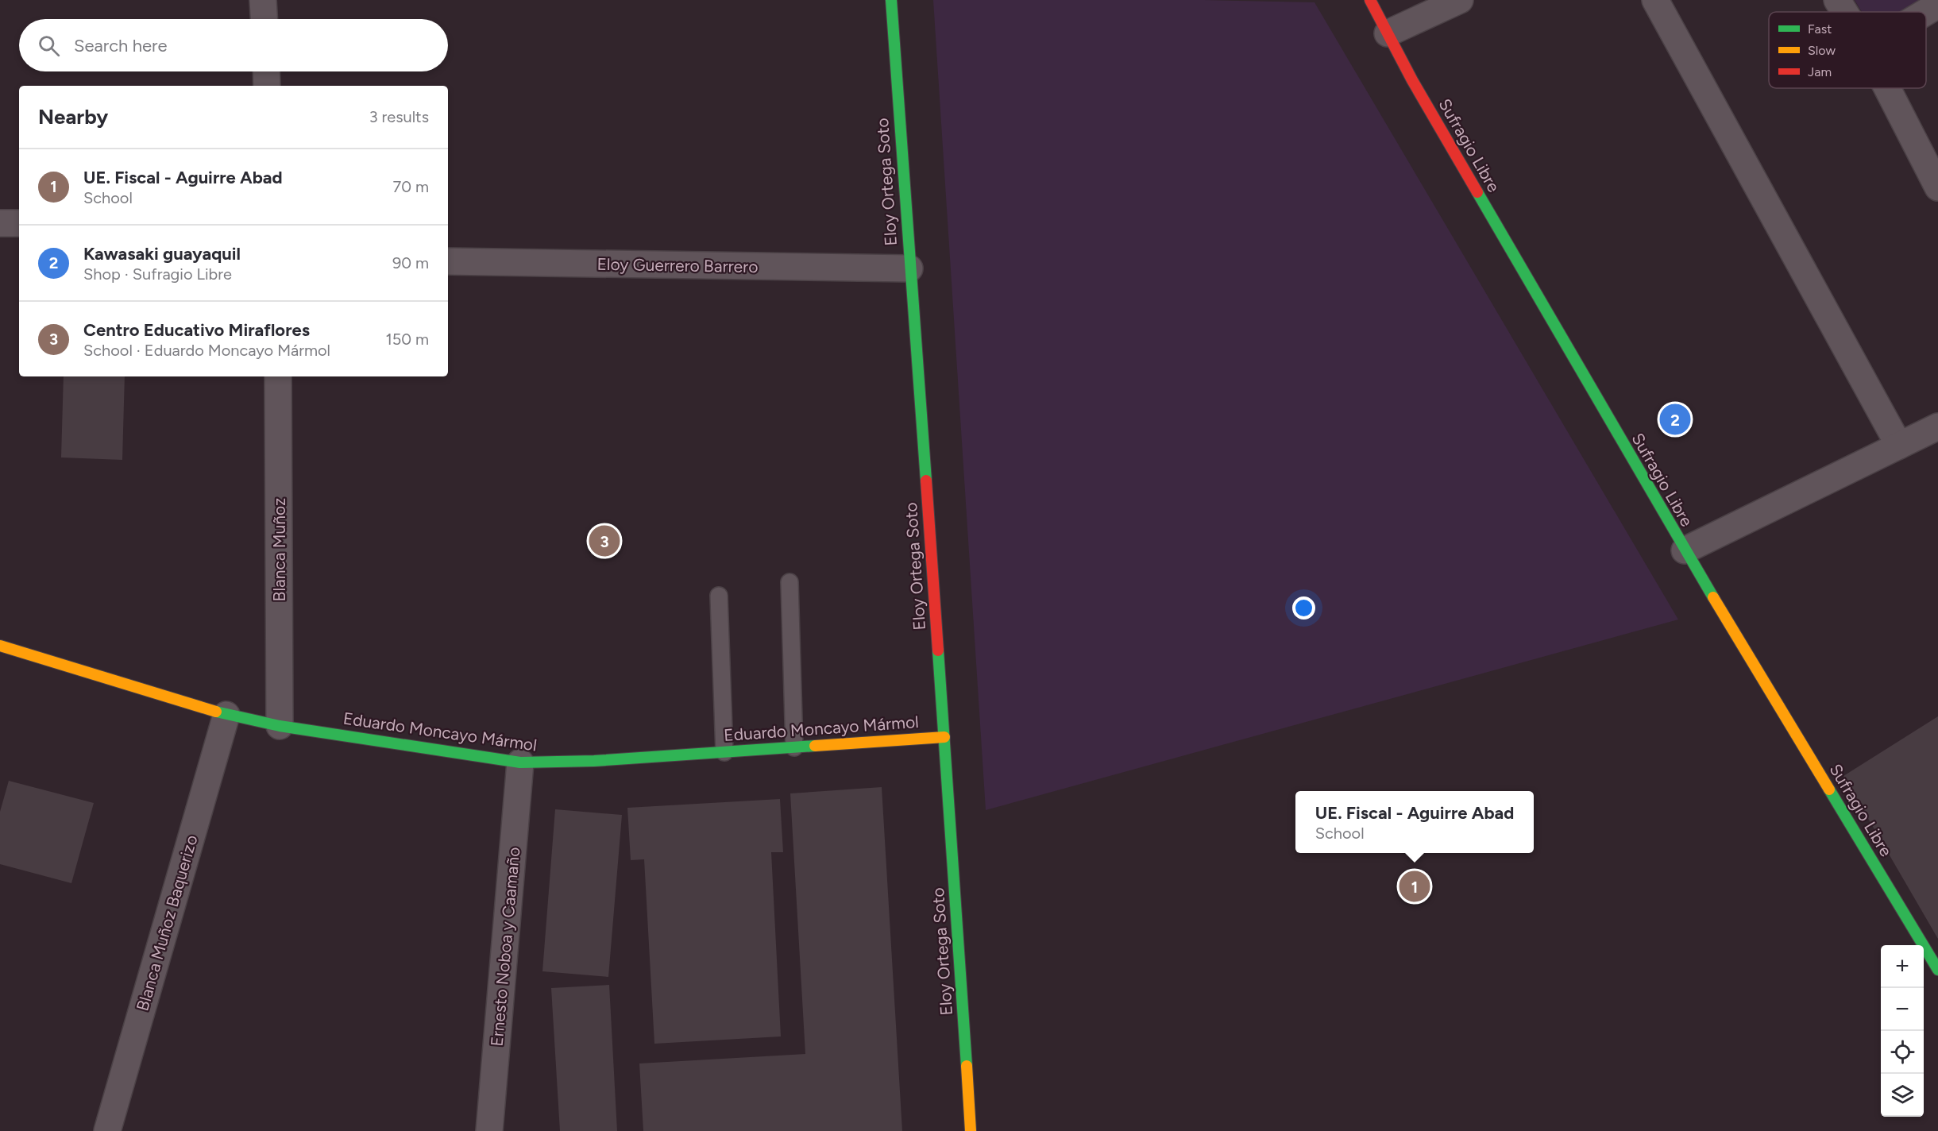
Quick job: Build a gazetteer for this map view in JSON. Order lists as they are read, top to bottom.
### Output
{
  "streets": {
    "street": [
      "Sufragio Libre",
      "Eloy Ortega Soto",
      "Eloy Guerrero Barrero",
      "Blanca Muñoz",
      "Eduardo Moncayo Mármol",
      "Blanca Muñoz Baquerizo",
      "Ernesto Noboa y Caamaño"
    ]
  },
  "crossings": [
    ["Eloy Ortega Soto", "Eloy Guerrero Barrero"],
    ["Eloy Ortega Soto", "Eduardo Moncayo Mármol"],
    ["Blanca Muñoz", "Eduardo Moncayo Mármol"],
    ["Eduardo Moncayo Mármol", "Blanca Muñoz Baquerizo"],
    ["Eduardo Moncayo Mármol", "Ernesto Noboa y Caamaño"]
  ],
  "legend": ["Fast", "Slow", "Jam"],
  "page": {
    "search": "Search here",
    "heading": ["Nearby", "3 results"],
    "list": [
      {
        "mark": "1",
        "name": "UE. Fiscal - Aguirre Abad",
        "note": "School",
        "value": "70 m"
      },
      {
        "mark": "2",
        "name": "Kawasaki guayaquil",
        "note": "Shop · Sufragio Libre",
        "value": "90 m"
      },
      {
        "mark": "3",
        "name": "Centro Educativo Miraflores",
        "note": "School · Eduardo Moncayo Mármol",
        "value": "150 m"
      }
    ],
    "pins": ["2", "3", "1"],
    "popup": ["UE. Fiscal - Aguirre Abad", "School"],
    "map_buttons": ["+", "−"]
  }
}
